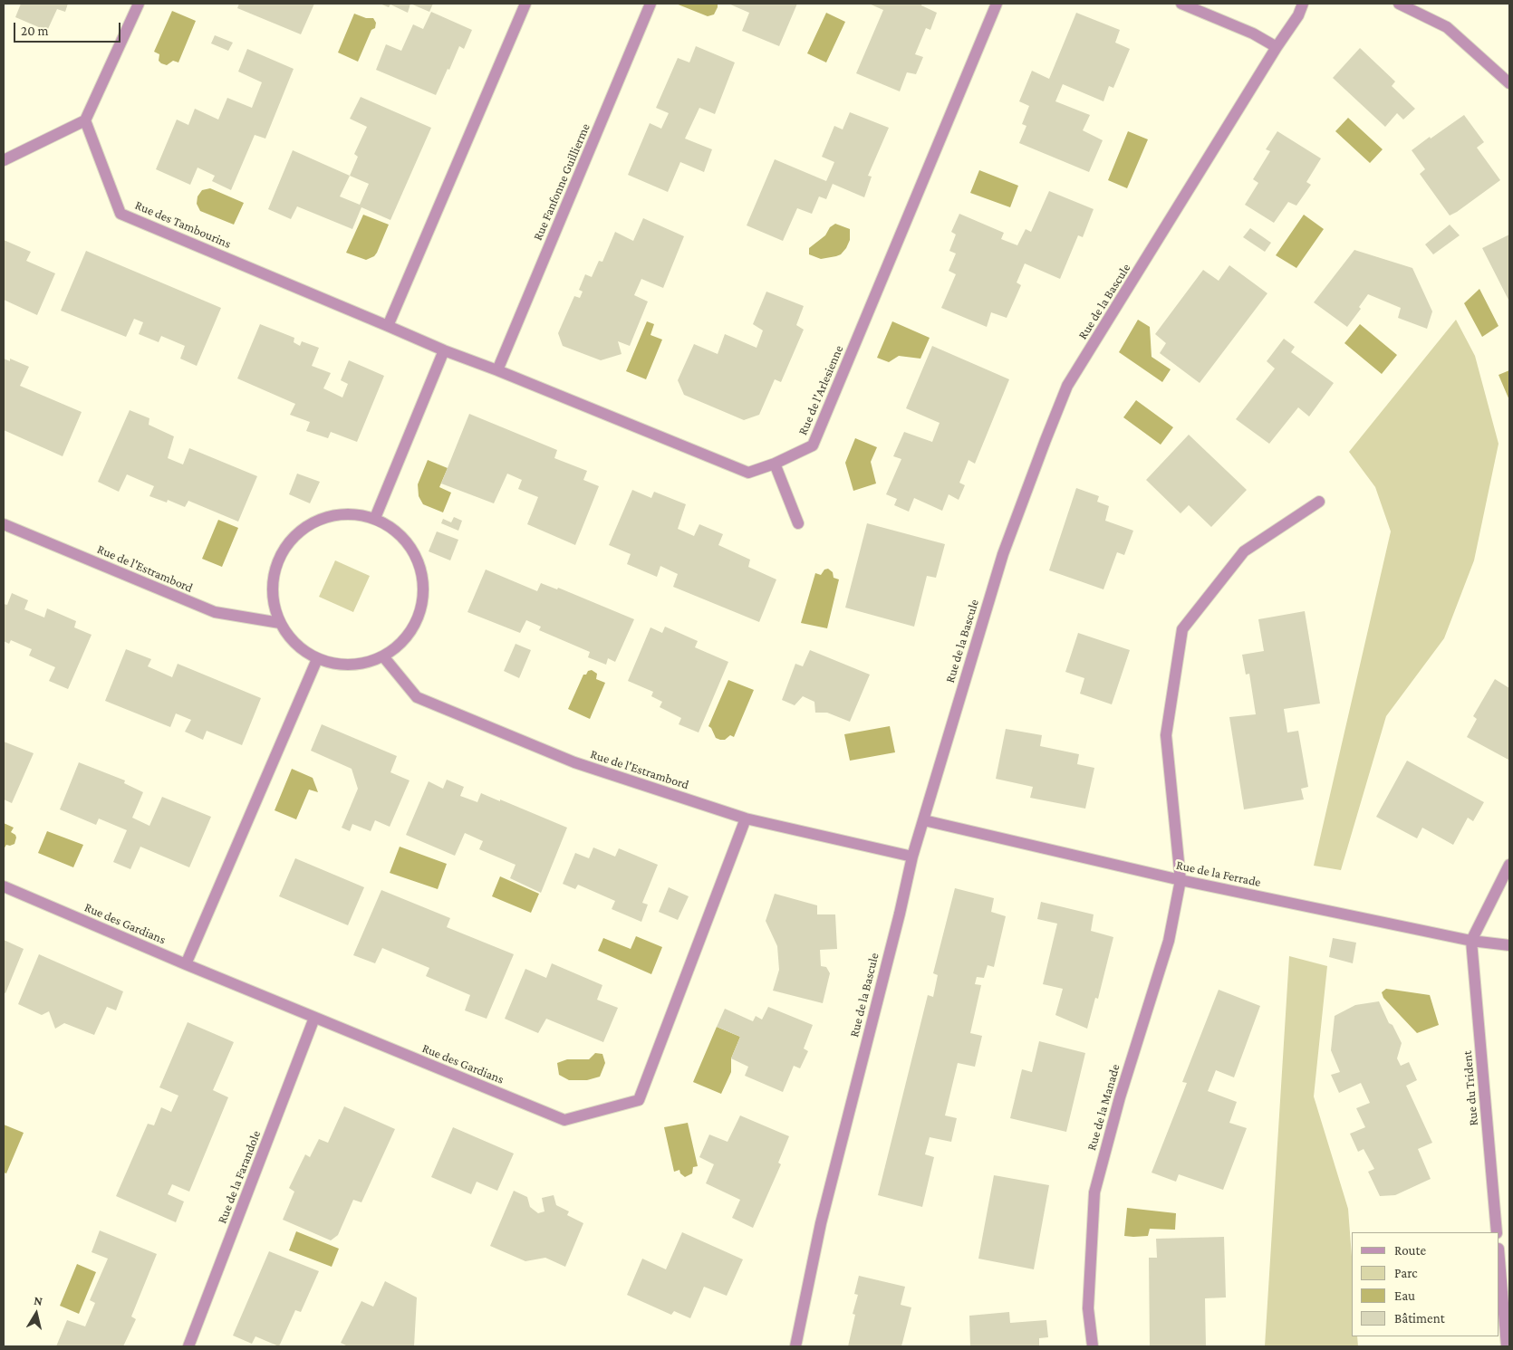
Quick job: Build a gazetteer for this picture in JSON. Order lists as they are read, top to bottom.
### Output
{
  "streets": {
    "street": [
      "Rue Fanfonne Guillierme",
      "Rue des Tambourins",
      "Rue de la Bascule",
      "Rue de l'Arlesienne",
      "Rue de l'Estrambord",
      "Rue de la Ferrade",
      "Rue des Gardians",
      "Rue du Trident",
      "Rue de la Manade",
      "Rue de la Farandole"
    ]
  },
  "crossings": [
    ["Rue Fanfonne Guillierme", "Rue de l'Arlesienne"],
    ["Rue des Tambourins", "Rue de l'Arlesienne"],
    ["Rue de la Bascule", "Rue de l'Estrambord"],
    ["Rue de la Bascule", "Rue de la Ferrade"],
    ["Rue de l'Estrambord", "Rue des Gardians"],
    ["Rue de la Ferrade", "Rue du Trident"],
    ["Rue de la Ferrade", "Rue de la Manade"],
    ["Rue des Gardians", "Rue de la Farandole"]
  ],
  "legend": [
    "Route",
    "Parc",
    "Eau",
    "Bâtiment"
  ],
  "scale_bar": "20 m",
  "north": "top"
}
